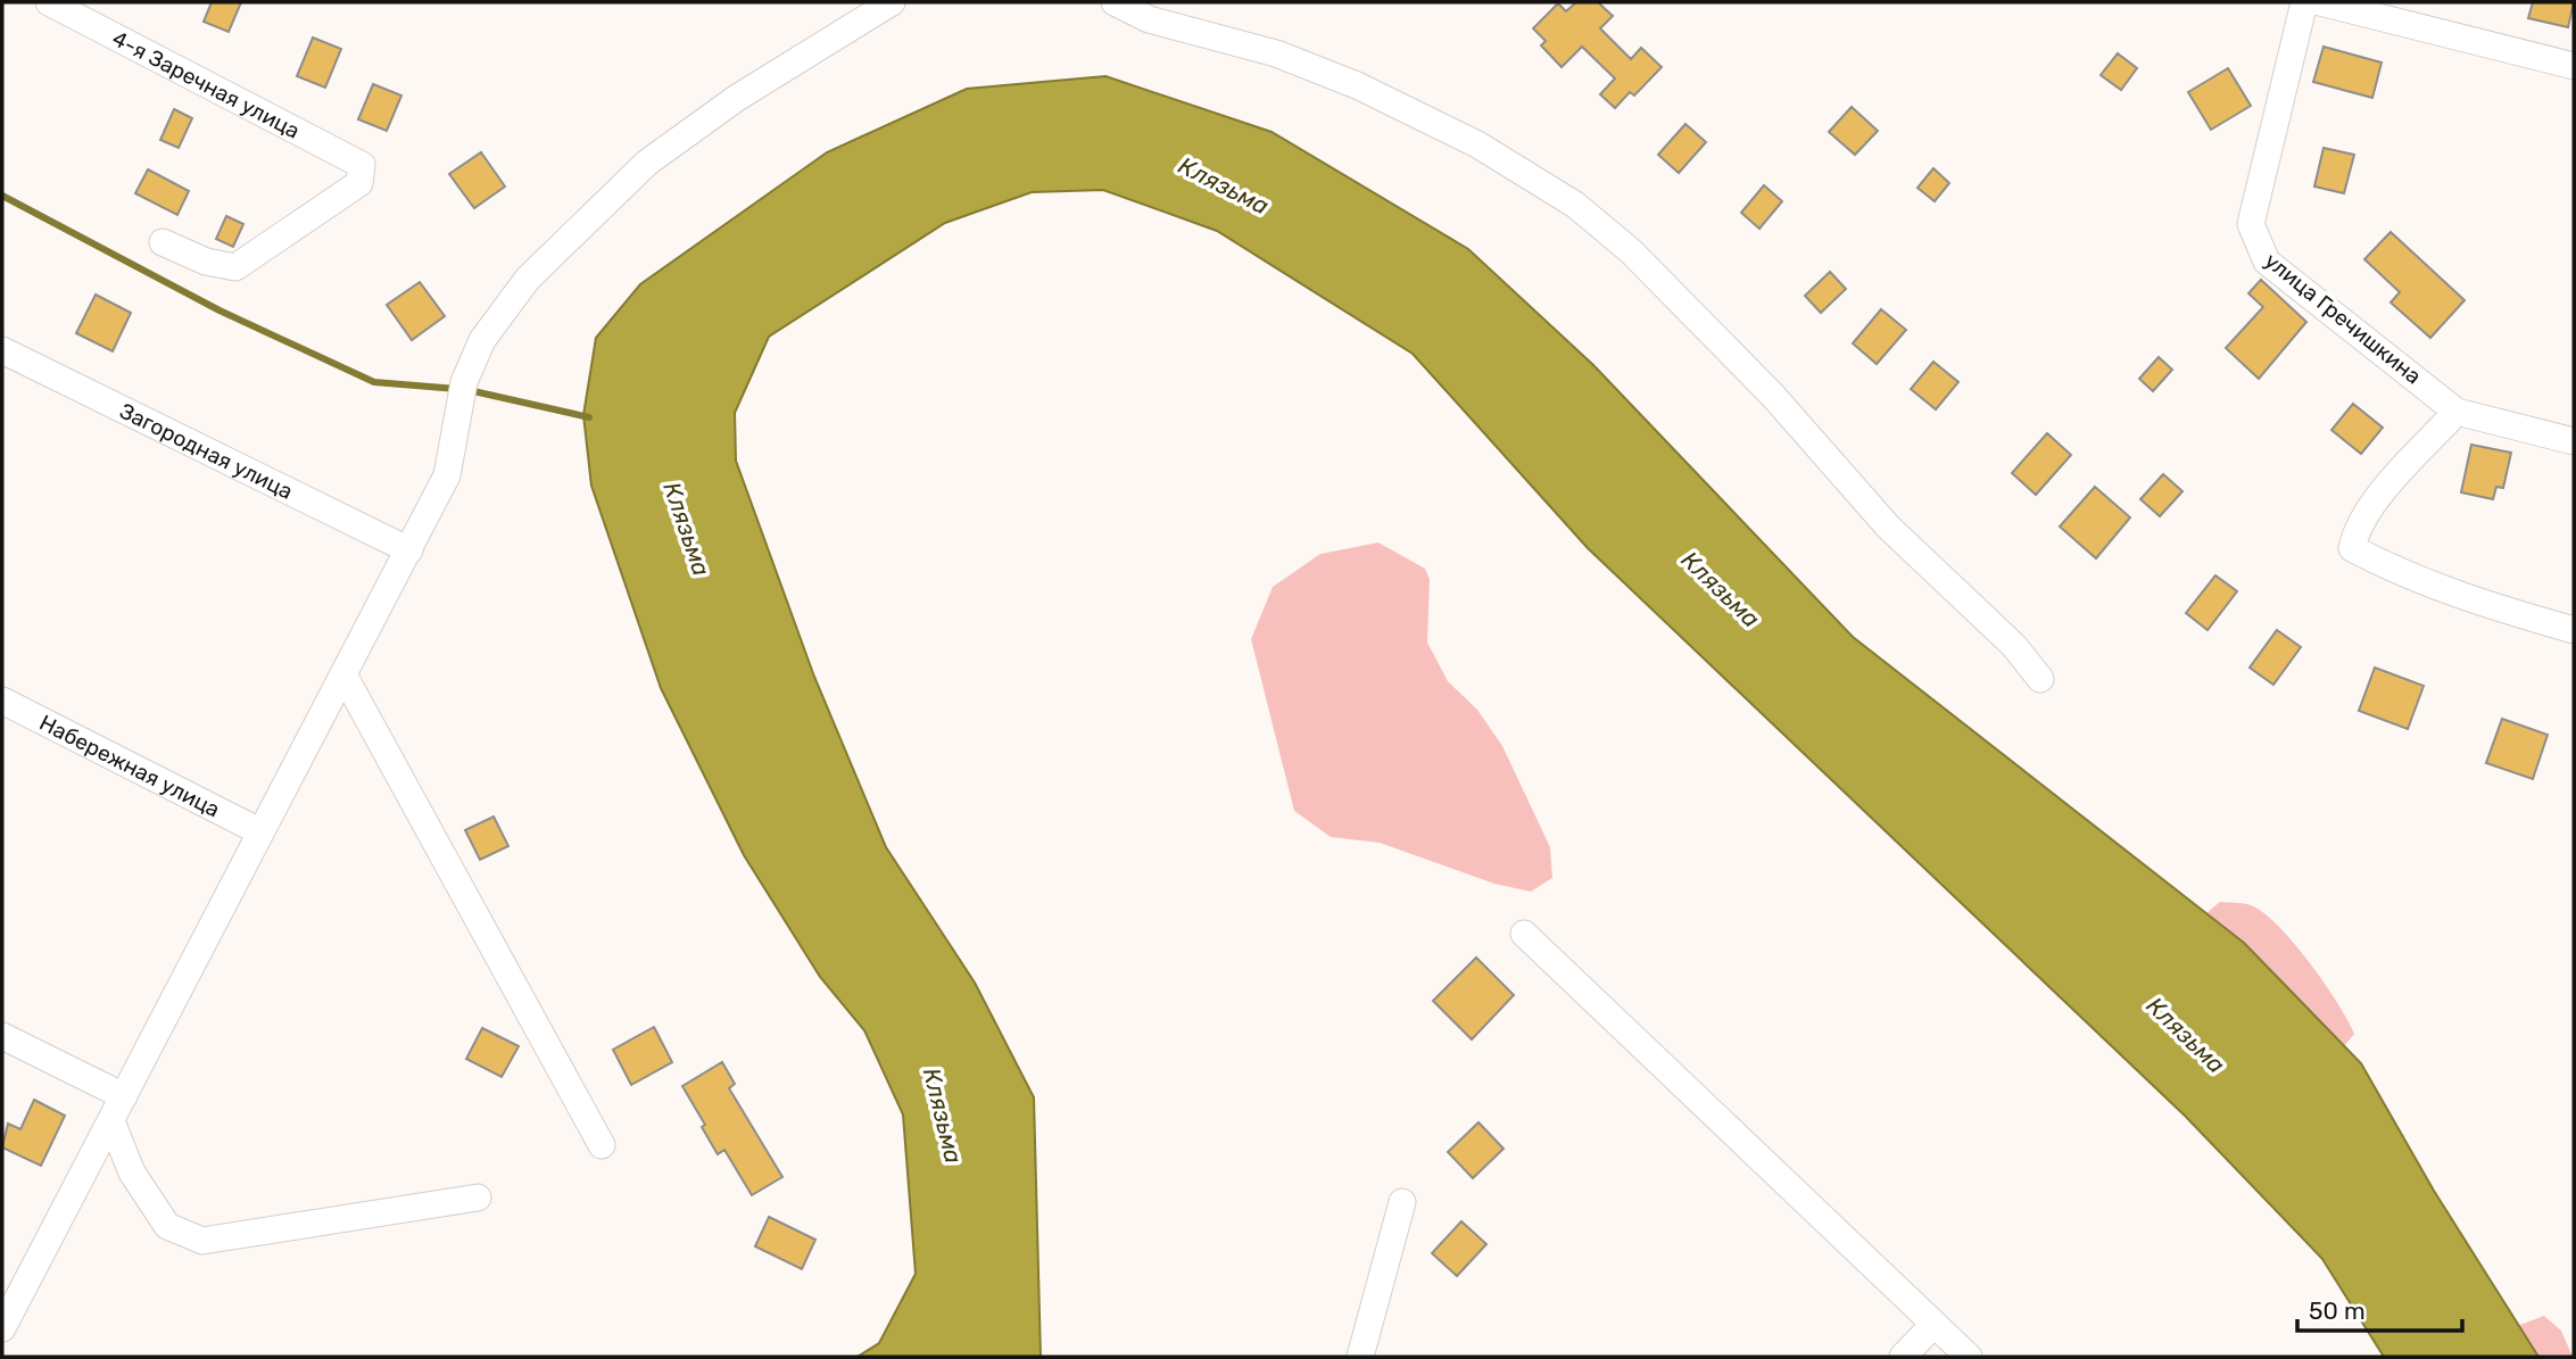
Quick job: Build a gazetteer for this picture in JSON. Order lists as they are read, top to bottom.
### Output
{
  "streets": {
    "street": [
      "4-я Заречная улица",
      "улица Гречишкина",
      "Загородная улица",
      "Набережная улица"
    ]
  },
  "water": ["Клязьма"],
  "scale_bar": "50 m"
}
